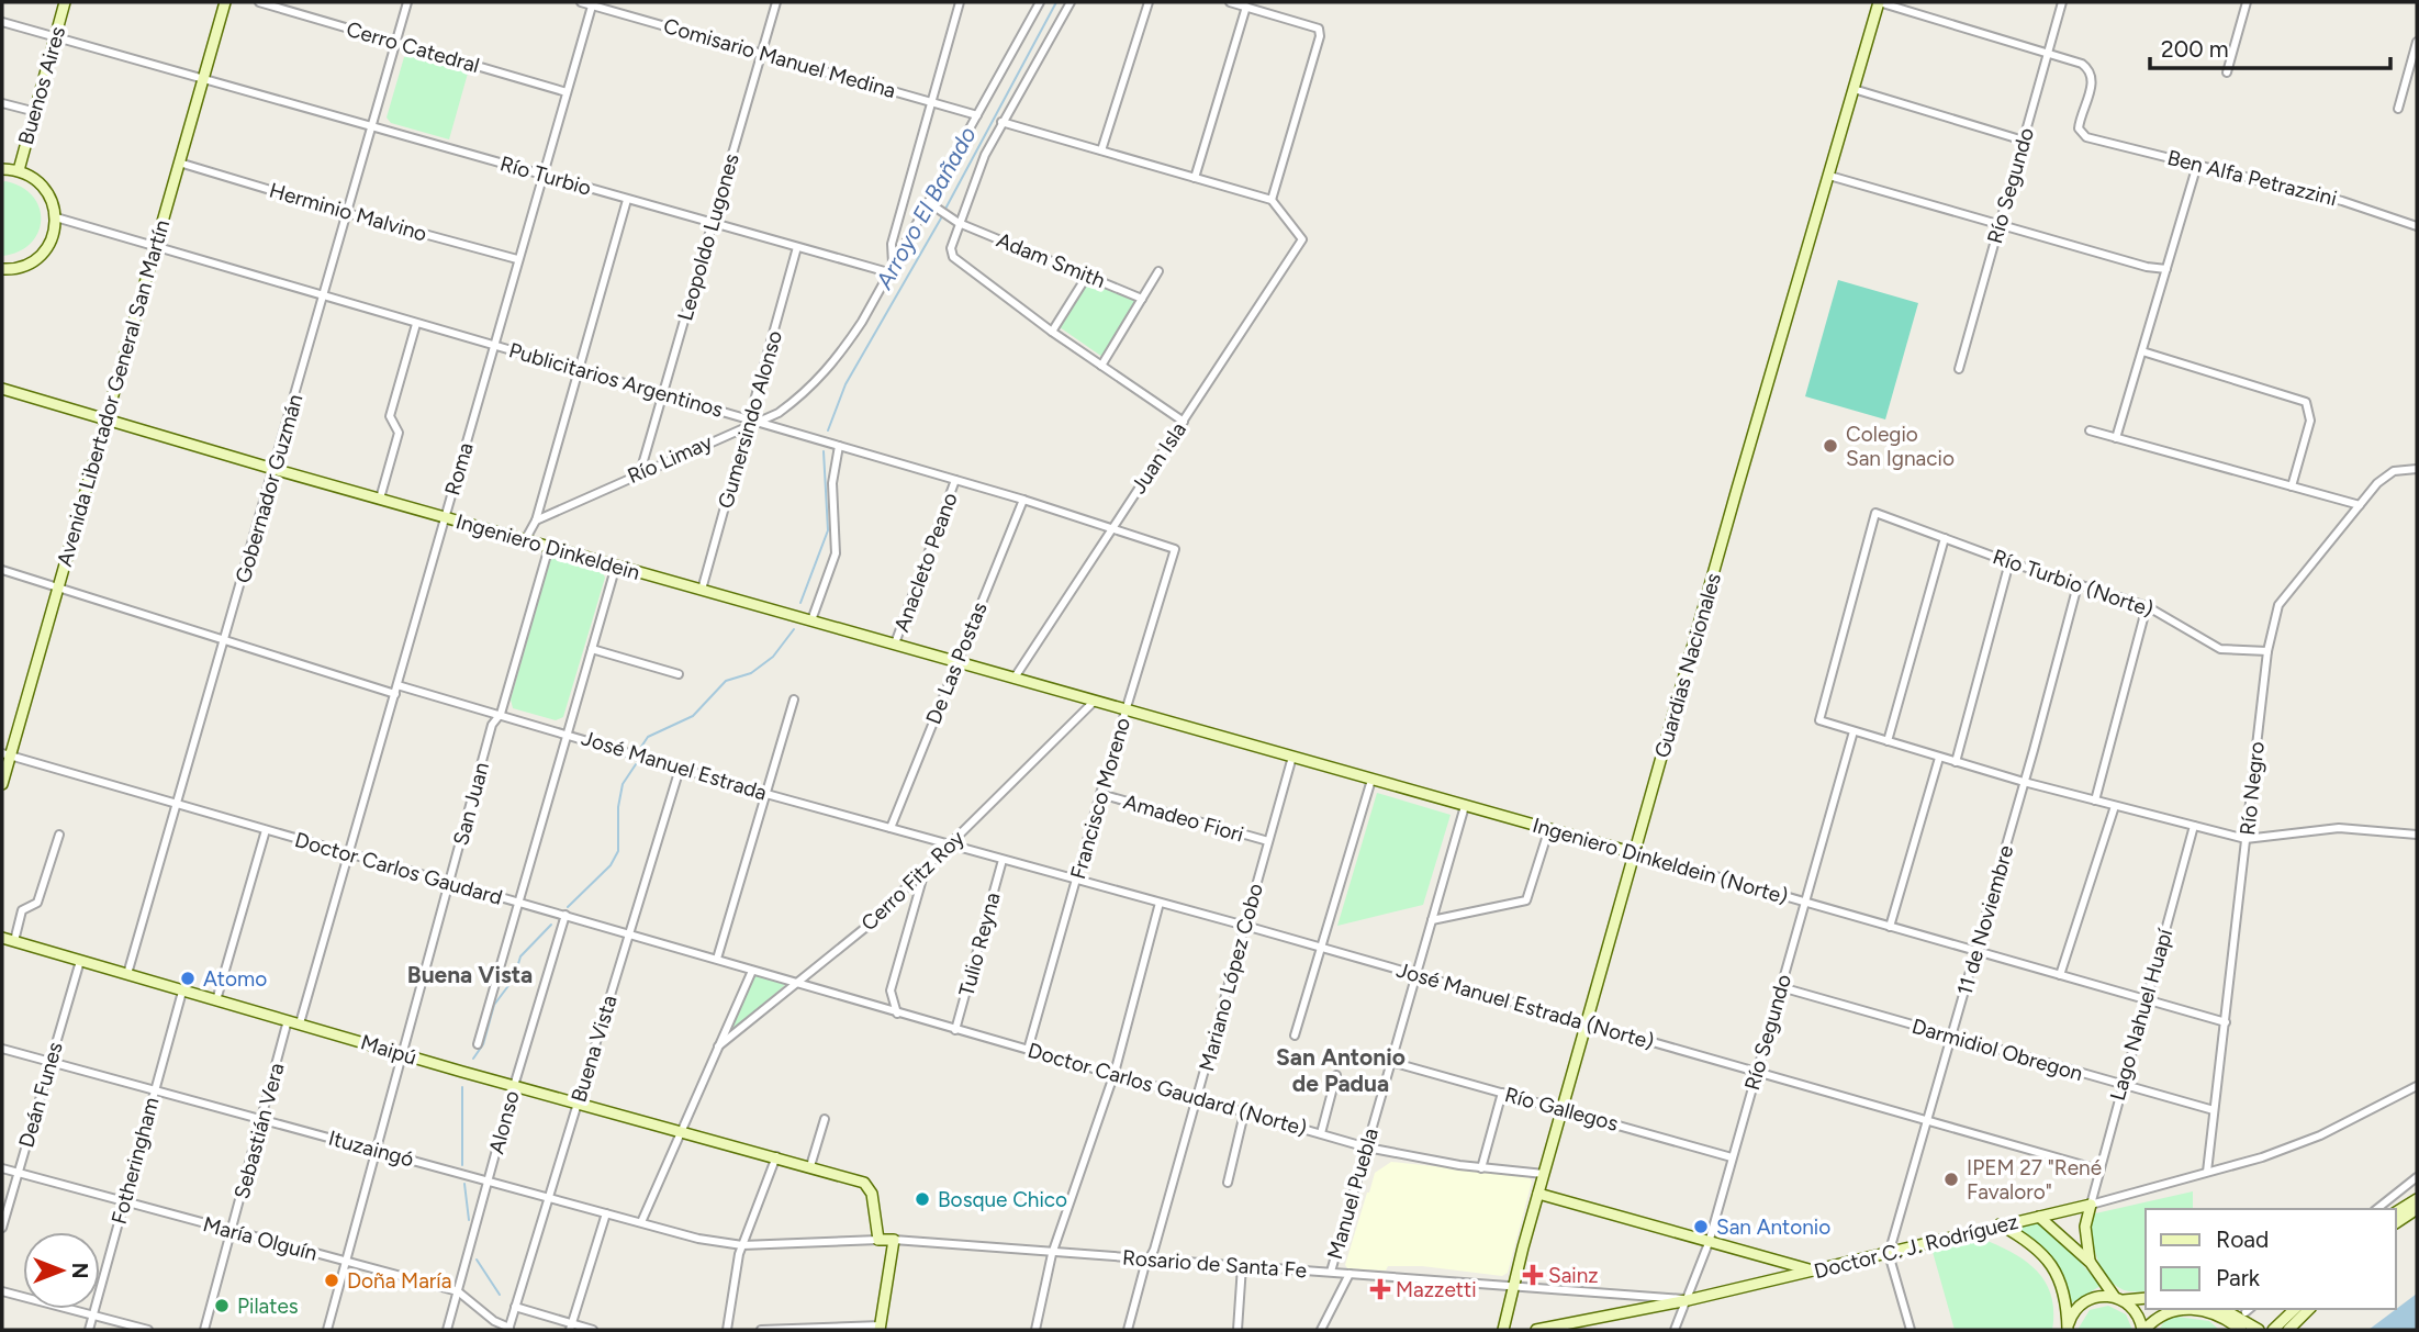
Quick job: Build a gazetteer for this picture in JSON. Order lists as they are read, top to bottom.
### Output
{
  "streets": {
    "main road": [
      "Buenos Aires",
      "Avenida Libertador General San Martín",
      "Ingeniero Dinkeldein",
      "Guardias Nacionales",
      "Ingeniero Dinkeldein (Norte)",
      "Maipú",
      "Doctor C. J. Rodríguez",
      "Rosario de Santa Fe"
    ],
    "street": [
      "Cerro Catedral",
      "Comisario Manuel Medina",
      "Río Turbio",
      "Ben Alfa Petrazzini",
      "Río Segundo",
      "Herminio Malvino",
      "Leopoldo Lugones",
      "Adam Smith",
      "Publicitarios Argentinos",
      "Gumersindo Alonso",
      "Juan Isla",
      "Río Limay",
      "Roma",
      "Gobernador Guzmán",
      "Anacleto Peano",
      "Río Turbio (Norte)",
      "De Las Postas",
      "José Manuel Estrada",
      "Río Negro",
      "Francisco Moreno",
      "San Juan",
      "Amadeo Fiori",
      "Doctor Carlos Gaudard",
      "Cerro Fitz Roy",
      "11 de Noviembre",
      "Tulio Reyna",
      "Mariano López Cobo",
      "José Manuel Estrada (Norte)",
      "Lago Nahuel Huapí",
      "Buena Vista",
      "Darmidiol Obregon",
      "Doctor Carlos Gaudard (Norte)",
      "Deán Funes",
      "Río Gallegos",
      "Alonso",
      "Sebastián Vera",
      "Ituzaingó",
      "Fotheringham",
      "Manuel Puebla",
      "María Olguín"
    ]
  },
  "crossings": [
    ["Cerro Catedral", "Roma"],
    ["Cerro Catedral", "Gobernador Guzmán"],
    ["Comisario Manuel Medina", "Leopoldo Lugones"],
    ["Comisario Manuel Medina", "Río Limay"],
    ["Comisario Manuel Medina", "Roma"],
    ["Buenos Aires", "Río Turbio"],
    ["Río Turbio", "Leopoldo Lugones"],
    ["Río Turbio", "Avenida Libertador General San Martín"],
    ["Río Turbio", "Gumersindo Alonso"],
    ["Río Turbio", "Río Limay"],
    ["Río Turbio", "Roma"],
    ["Río Turbio", "Gobernador Guzmán"],
    ["Ben Alfa Petrazzini", "Río Segundo"],
    ["Río Segundo", "Río Turbio (Norte)"],
    ["Río Segundo", "Ingeniero Dinkeldein (Norte)"],
    ["Río Segundo", "José Manuel Estrada (Norte)"],
    ["Río Segundo", "Darmidiol Obregon"],
    ["Río Segundo", "Río Gallegos"],
    ["Río Segundo", "Doctor C. J. Rodríguez"],
    ["Río Segundo", "Rosario de Santa Fe"],
    ["Herminio Malvino", "Avenida Libertador General San Martín"],
    ["Herminio Malvino", "Roma"],
    ["Herminio Malvino", "Gobernador Guzmán"],
    ["Leopoldo Lugones", "Publicitarios Argentinos"],
    ["Leopoldo Lugones", "Río Limay"],
    ["Adam Smith", "Río Limay"],
    ["Publicitarios Argentinos", "Avenida Libertador General San Martín"],
    ["Publicitarios Argentinos", "Gumersindo Alonso"],
    ["Publicitarios Argentinos", "Juan Isla"],
    ["Publicitarios Argentinos", "Río Limay"],
    ["Publicitarios Argentinos", "Roma"],
    ["Publicitarios Argentinos", "Gobernador Guzmán"],
    ["Publicitarios Argentinos", "Anacleto Peano"],
    ["Publicitarios Argentinos", "De Las Postas"],
    ["Publicitarios Argentinos", "Francisco Moreno"],
    ["Avenida Libertador General San Martín", "Ingeniero Dinkeldein"],
    ["Avenida Libertador General San Martín", "José Manuel Estrada"],
    ["Avenida Libertador General San Martín", "Doctor Carlos Gaudard"],
    ["Gumersindo Alonso", "Río Limay"],
    ["Gumersindo Alonso", "Ingeniero Dinkeldein"],
    ["Juan Isla", "Ingeniero Dinkeldein"],
    ["Roma", "Ingeniero Dinkeldein"],
    ["Roma", "José Manuel Estrada"],
    ["Roma", "Doctor Carlos Gaudard"],
    ["Roma", "Maipú"],
    ["Gobernador Guzmán", "Ingeniero Dinkeldein"],
    ["Gobernador Guzmán", "José Manuel Estrada"],
    ["Gobernador Guzmán", "Doctor Carlos Gaudard"],
    ["Gobernador Guzmán", "Maipú"],
    ["Ingeniero Dinkeldein", "Anacleto Peano"],
    ["Ingeniero Dinkeldein", "De Las Postas"],
    ["Ingeniero Dinkeldein", "San Juan"],
    ["Ingeniero Dinkeldein", "Ingeniero Dinkeldein (Norte)"],
    ["Ingeniero Dinkeldein", "Cerro Fitz Roy"],
    ["Río Turbio (Norte)", "Río Negro"],
    ["Río Turbio (Norte)", "11 de Noviembre"],
    ["De Las Postas", "José Manuel Estrada"],
    ["Guardias Nacionales", "Ingeniero Dinkeldein (Norte)"],
    ["Guardias Nacionales", "José Manuel Estrada (Norte)"],
    ["Guardias Nacionales", "Doctor Carlos Gaudard (Norte)"],
    ["Guardias Nacionales", "Río Gallegos"],
    ["Guardias Nacionales", "Rosario de Santa Fe"],
    ["José Manuel Estrada", "San Juan"],
    ["José Manuel Estrada", "Cerro Fitz Roy"],
    ["José Manuel Estrada", "José Manuel Estrada (Norte)"],
    ["José Manuel Estrada", "Buena Vista"],
    ["Río Negro", "Ingeniero Dinkeldein (Norte)"],
    ["Río Negro", "Darmidiol Obregon"],
    ["Río Negro", "Doctor C. J. Rodríguez"],
    ["Francisco Moreno", "Amadeo Fiori"],
    ["Francisco Moreno", "Ingeniero Dinkeldein (Norte)"],
    ["Francisco Moreno", "José Manuel Estrada (Norte)"],
    ["Francisco Moreno", "Doctor Carlos Gaudard (Norte)"],
    ["San Juan", "Doctor Carlos Gaudard"],
    ["San Juan", "Maipú"],
    ["San Juan", "Ituzaingó"],
    ["San Juan", "María Olguín"],
    ["Amadeo Fiori", "Mariano López Cobo"],
    ["Ingeniero Dinkeldein (Norte)", "Cerro Fitz Roy"],
    ["Ingeniero Dinkeldein (Norte)", "11 de Noviembre"],
    ["Ingeniero Dinkeldein (Norte)", "Mariano López Cobo"],
    ["Ingeniero Dinkeldein (Norte)", "Lago Nahuel Huapí"],
    ["Ingeniero Dinkeldein (Norte)", "Manuel Puebla"],
    ["Doctor Carlos Gaudard", "Cerro Fitz Roy"],
    ["Doctor Carlos Gaudard", "Buena Vista"],
    ["Doctor Carlos Gaudard", "Doctor Carlos Gaudard (Norte)"],
    ["Doctor Carlos Gaudard", "Alonso"],
    ["Cerro Fitz Roy", "José Manuel Estrada (Norte)"],
    ["Cerro Fitz Roy", "Doctor Carlos Gaudard (Norte)"],
    ["11 de Noviembre", "José Manuel Estrada (Norte)"],
    ["11 de Noviembre", "Darmidiol Obregon"],
    ["11 de Noviembre", "Doctor C. J. Rodríguez"],
    ["Tulio Reyna", "José Manuel Estrada (Norte)"],
    ["Tulio Reyna", "Doctor Carlos Gaudard (Norte)"],
    ["Mariano López Cobo", "José Manuel Estrada (Norte)"],
    ["Mariano López Cobo", "Doctor Carlos Gaudard (Norte)"],
    ["Mariano López Cobo", "Rosario de Santa Fe"],
    ["José Manuel Estrada (Norte)", "Lago Nahuel Huapí"],
    ["José Manuel Estrada (Norte)", "Manuel Puebla"],
    ["Lago Nahuel Huapí", "Darmidiol Obregon"],
    ["Lago Nahuel Huapí", "Doctor C. J. Rodríguez"],
    ["Buena Vista", "Maipú"],
    ["Buena Vista", "Ituzaingó"],
    ["Buena Vista", "María Olguín"],
    ["Maipú", "Deán Funes"],
    ["Maipú", "Alonso"],
    ["Maipú", "Sebastián Vera"],
    ["Maipú", "Fotheringham"],
    ["Maipú", "Rosario de Santa Fe"],
    ["Doctor Carlos Gaudard (Norte)", "Manuel Puebla"],
    ["Deán Funes", "Ituzaingó"],
    ["Deán Funes", "María Olguín"],
    ["Río Gallegos", "Manuel Puebla"],
    ["Alonso", "Ituzaingó"],
    ["Alonso", "María Olguín"],
    ["Sebastián Vera", "Ituzaingó"],
    ["Sebastián Vera", "María Olguín"],
    ["Ituzaingó", "Fotheringham"],
    ["Ituzaingó", "Rosario de Santa Fe"],
    ["Fotheringham", "María Olguín"],
    ["Manuel Puebla", "Rosario de Santa Fe"],
    ["Doctor C. J. Rodríguez", "Rosario de Santa Fe"]
  ],
  "districts": ["Buena Vista", "San Antonio de Padua"],
  "water": ["Arroyo El Bañado"],
  "places": {
    "other": [
      "Colegio San Ignacio",
      "Atomo",
      "IPEM 27 \"René Favaloro\"",
      "Bosque Chico",
      "San Antonio",
      "Doña María",
      "Pilates"
    ],
    "health": ["Sainz", "Mazzetti"]
  },
  "legend": ["Road", "Park"],
  "scale_bar": "200 m",
  "north": "right"
}
